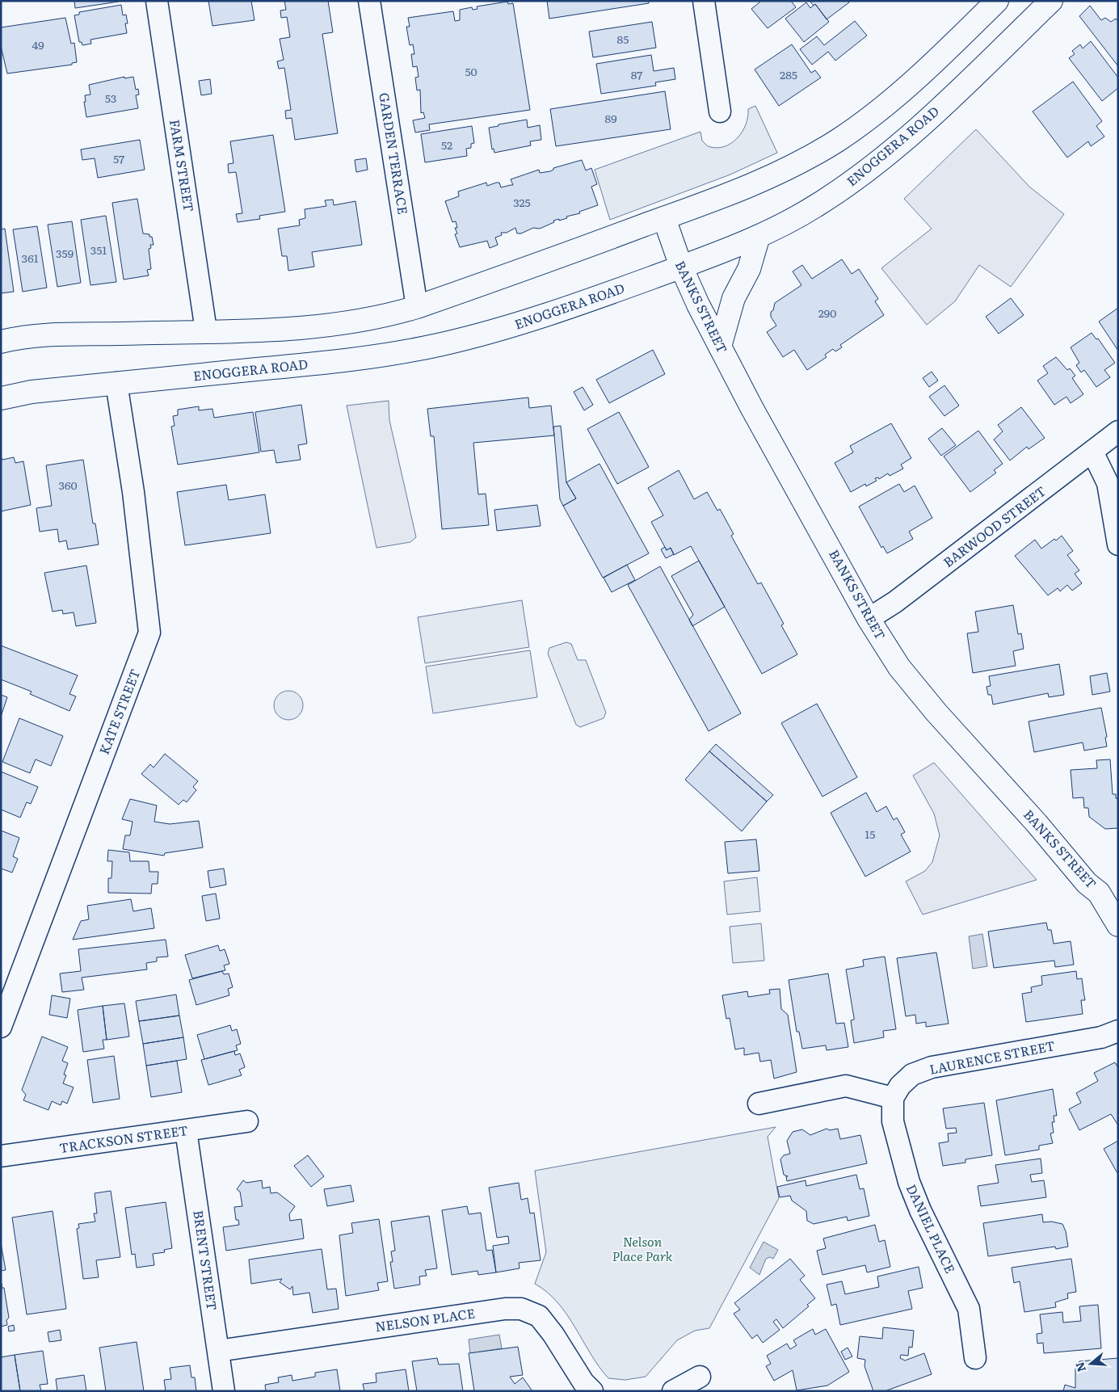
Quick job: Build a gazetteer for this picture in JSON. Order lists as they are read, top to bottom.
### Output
{
  "streets": {
    "main road": ["ENOGGERA ROAD", "BANKS STREET"],
    "street": [
      "GARDEN TERRACE",
      "FARM STREET",
      "BARWOOD STREET",
      "KATE STREET",
      "LAURENCE STREET",
      "TRACKSON STREET",
      "DANIEL PLACE",
      "BRENT STREET",
      "NELSON PLACE"
    ]
  },
  "crossings": [
    ["ENOGGERA ROAD", "BANKS STREET"],
    ["ENOGGERA ROAD", "KATE STREET"],
    ["BANKS STREET", "BARWOOD STREET"],
    ["LAURENCE STREET", "DANIEL PLACE"],
    ["TRACKSON STREET", "BRENT STREET"],
    ["BRENT STREET", "NELSON PLACE"]
  ],
  "parks": ["Nelson Place Park"],
  "house_numbers": [
    "85",
    "49",
    "50",
    "87",
    "285",
    "53",
    "89",
    "52",
    "57",
    "325",
    "351",
    "359",
    "361",
    "290",
    "360",
    "15"
  ],
  "north": "left"
}
